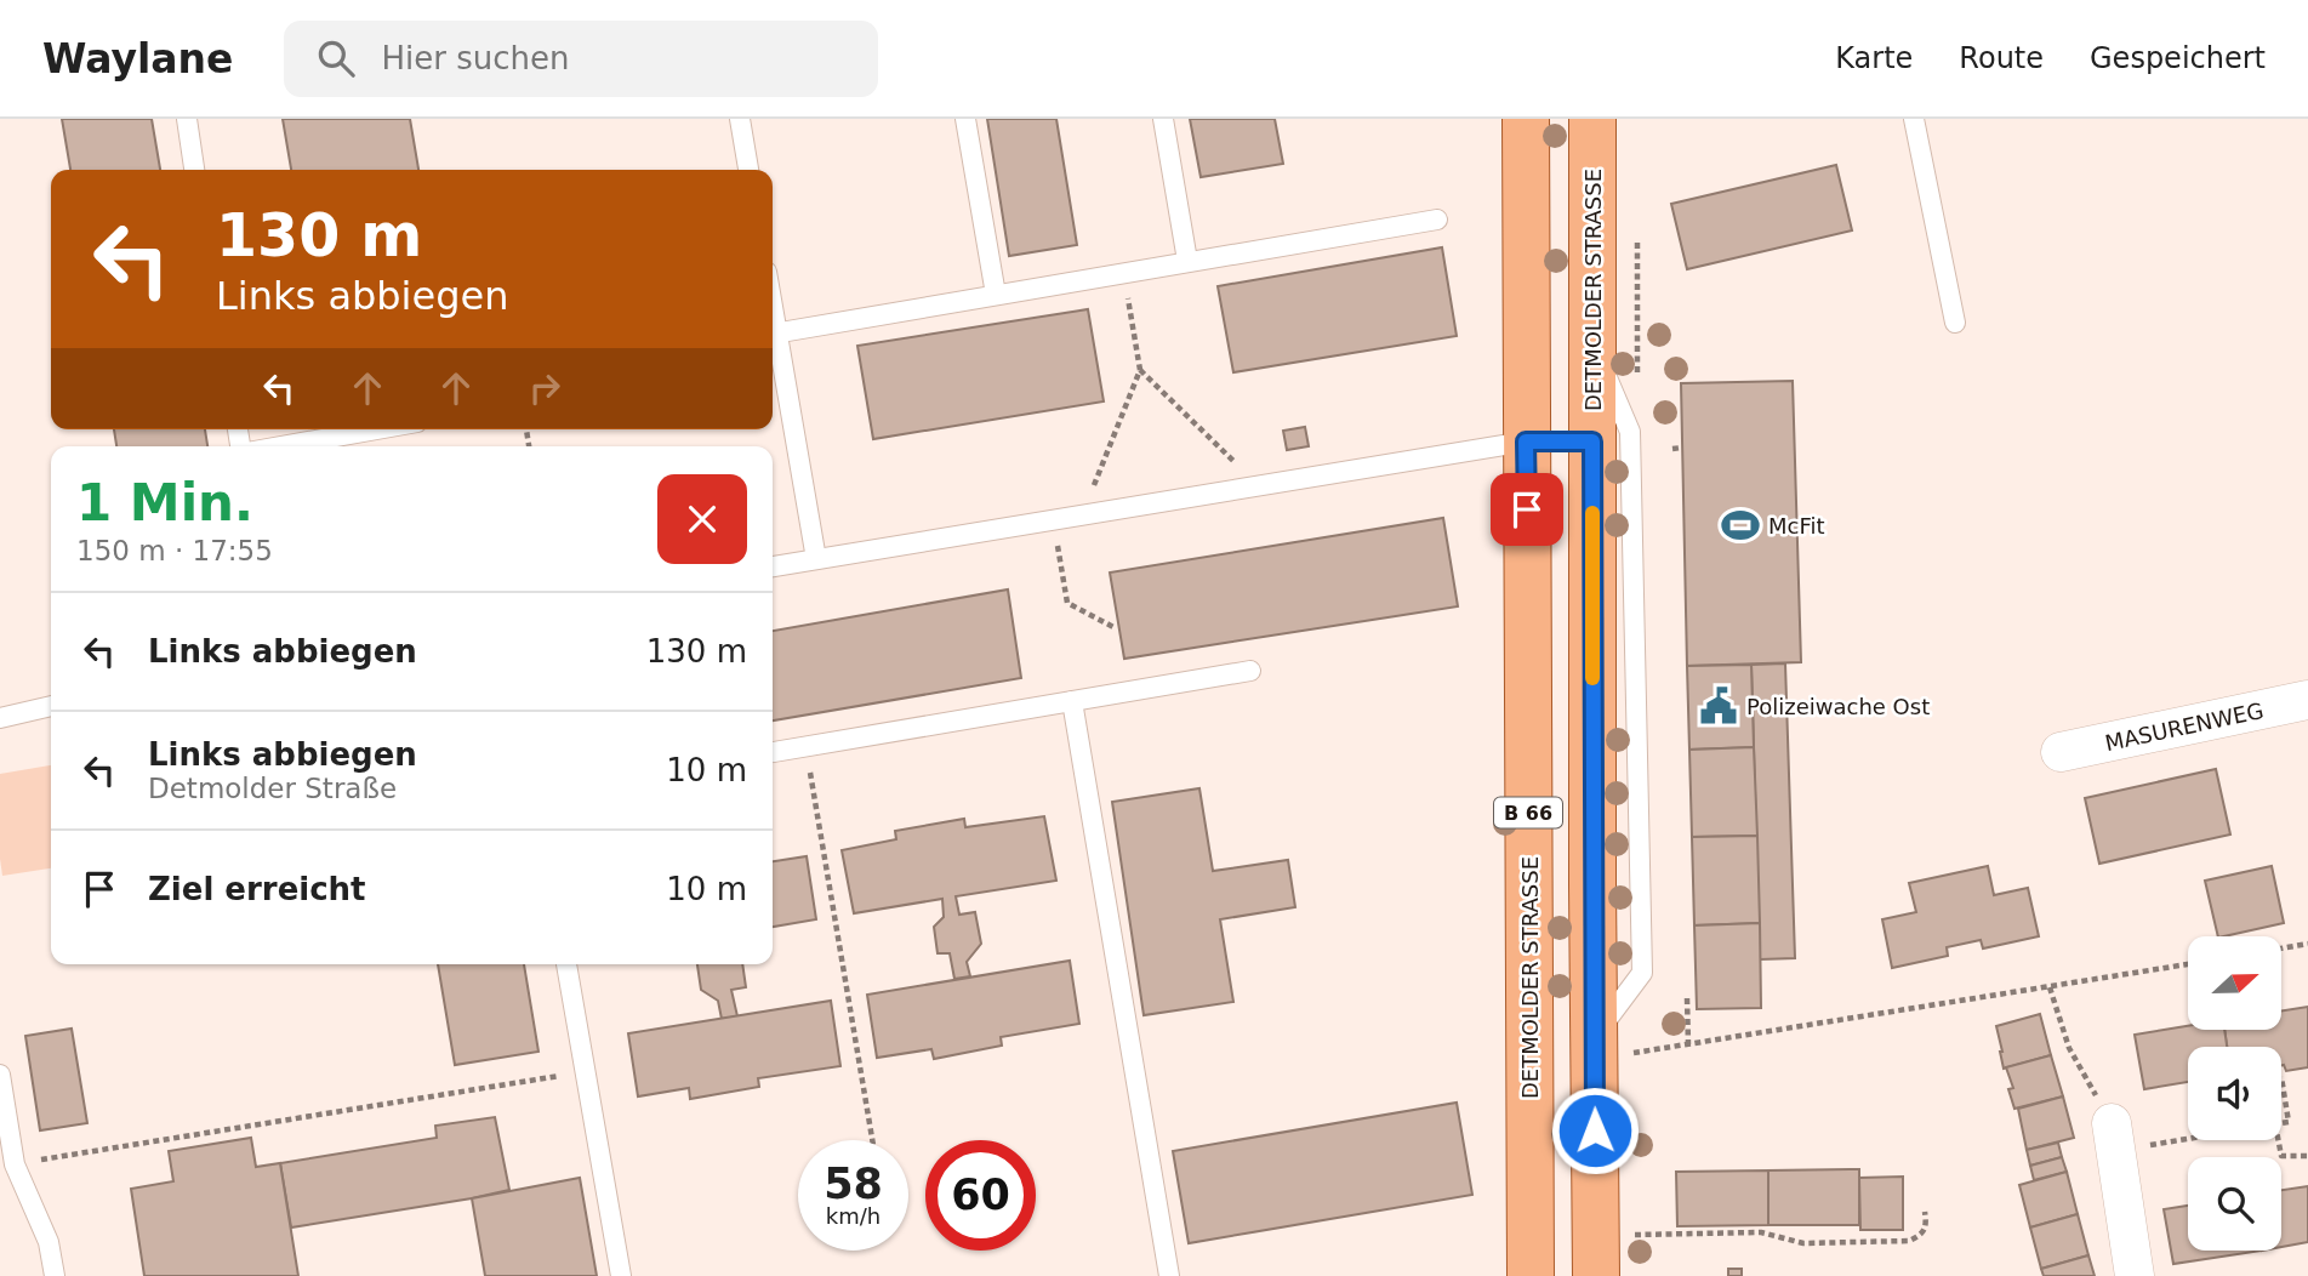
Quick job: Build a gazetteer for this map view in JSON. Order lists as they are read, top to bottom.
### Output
{
  "streets": {
    "main road": ["DETMOLDER STRASSE", "B 66"],
    "street": ["MASURENWEG"]
  },
  "places": {
    "sports": ["McFit"],
    "public building": ["Polizeiwache Ost"]
  },
  "north": "right",
  "page": {
    "header": "Waylane",
    "search": "Hier suchen",
    "nav": ["Karte", "Route", "Gespeichert"],
    "turn": ["130 m", "Links abbiegen"],
    "heading": ["1 Min.", "150 m · 17:55"],
    "list": [
      {
        "name": "Links abbiegen",
        "value": "130 m"
      },
      {
        "name": "Links abbiegen",
        "note": "Detmolder Straße",
        "value": "10 m"
      },
      {
        "name": "Ziel erreicht",
        "value": "10 m"
      }
    ],
    "speed": "58 km/h",
    "limit": "60"
  }
}
